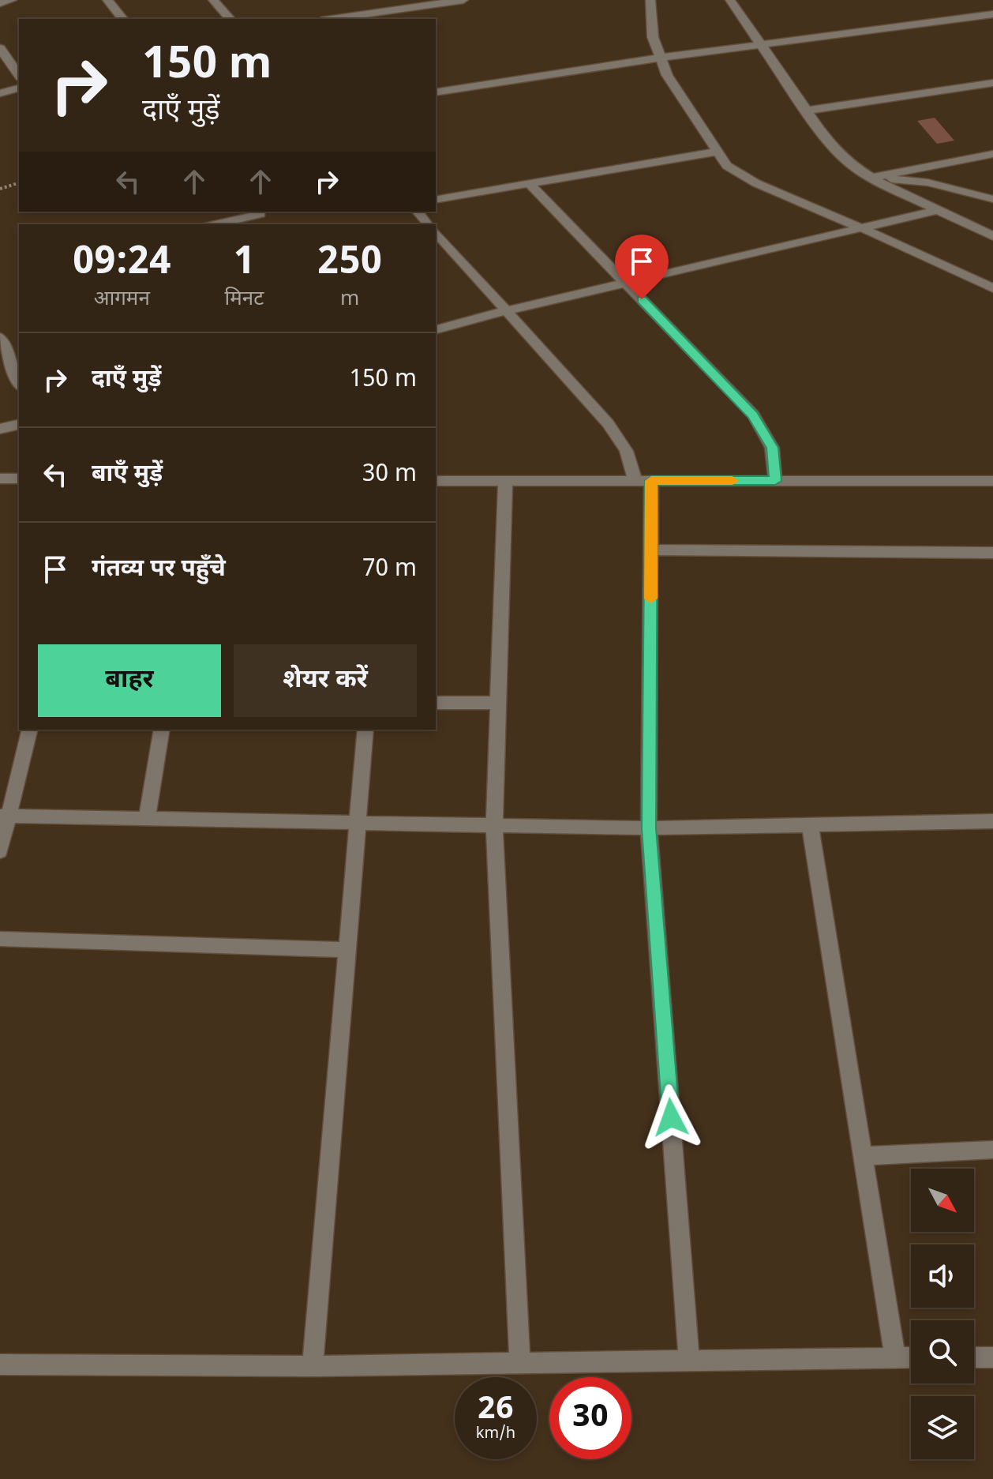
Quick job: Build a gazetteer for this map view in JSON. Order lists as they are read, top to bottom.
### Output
{
  "north": "bottom right",
  "page": {
    "turn": ["150 m", "दाएँ मुड़ें"],
    "eta": [
      "09:24",
      "आगमन",
      "1",
      "मिनट",
      "250",
      "m"
    ],
    "list": [
      {
        "name": "दाएँ मुड़ें",
        "value": "150 m"
      },
      {
        "name": "बाएँ मुड़ें",
        "value": "30 m"
      },
      {
        "name": "गंतव्य पर पहुँचे",
        "value": "70 m"
      }
    ],
    "buttons": ["बाहर", "शेयर करें"],
    "speed": "26 km/h",
    "limit": "30"
  }
}
